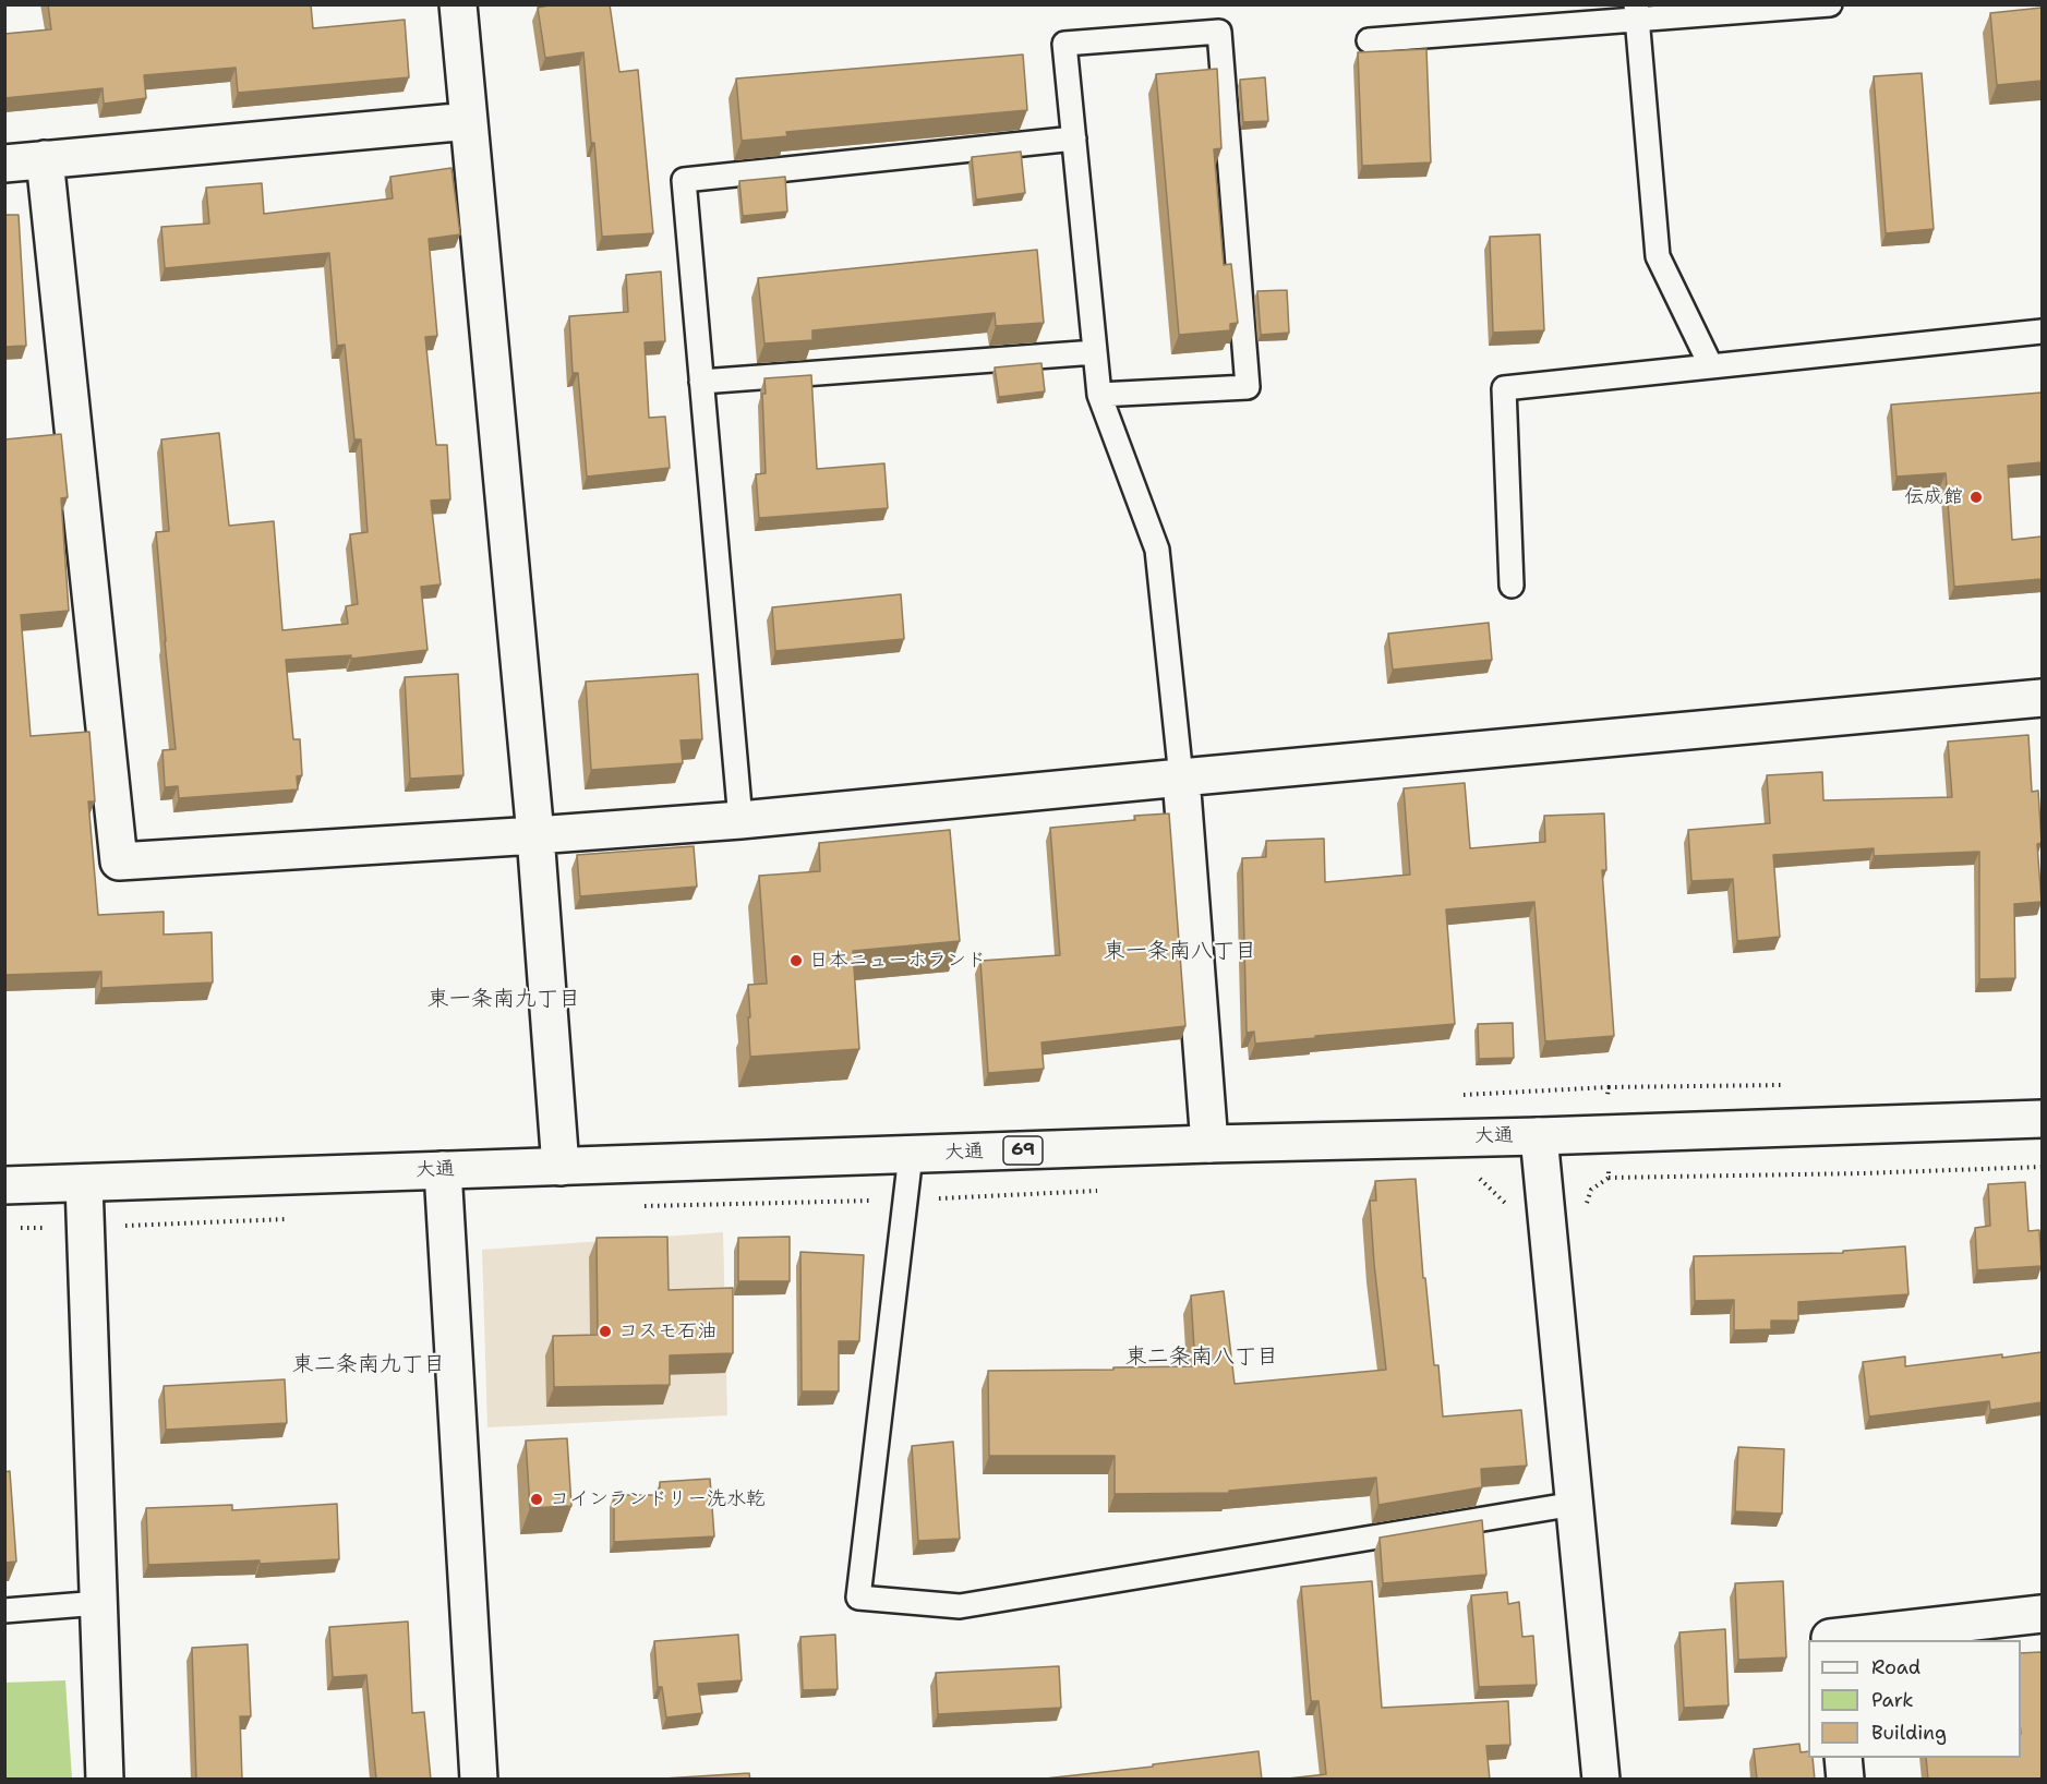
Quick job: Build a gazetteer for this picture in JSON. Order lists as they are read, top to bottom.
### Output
{
  "streets": {
    "street": ["大通", "69"]
  },
  "districts": [
    "東一条南八丁目",
    "東一条南九丁目",
    "東二条南八丁目",
    "東二条南九丁目"
  ],
  "places": [
    "伝成館",
    "日本ニューホランド",
    "コスモ石油",
    "コインランドリー洗水乾"
  ],
  "legend": ["Road", "Park", "Building"]
}
